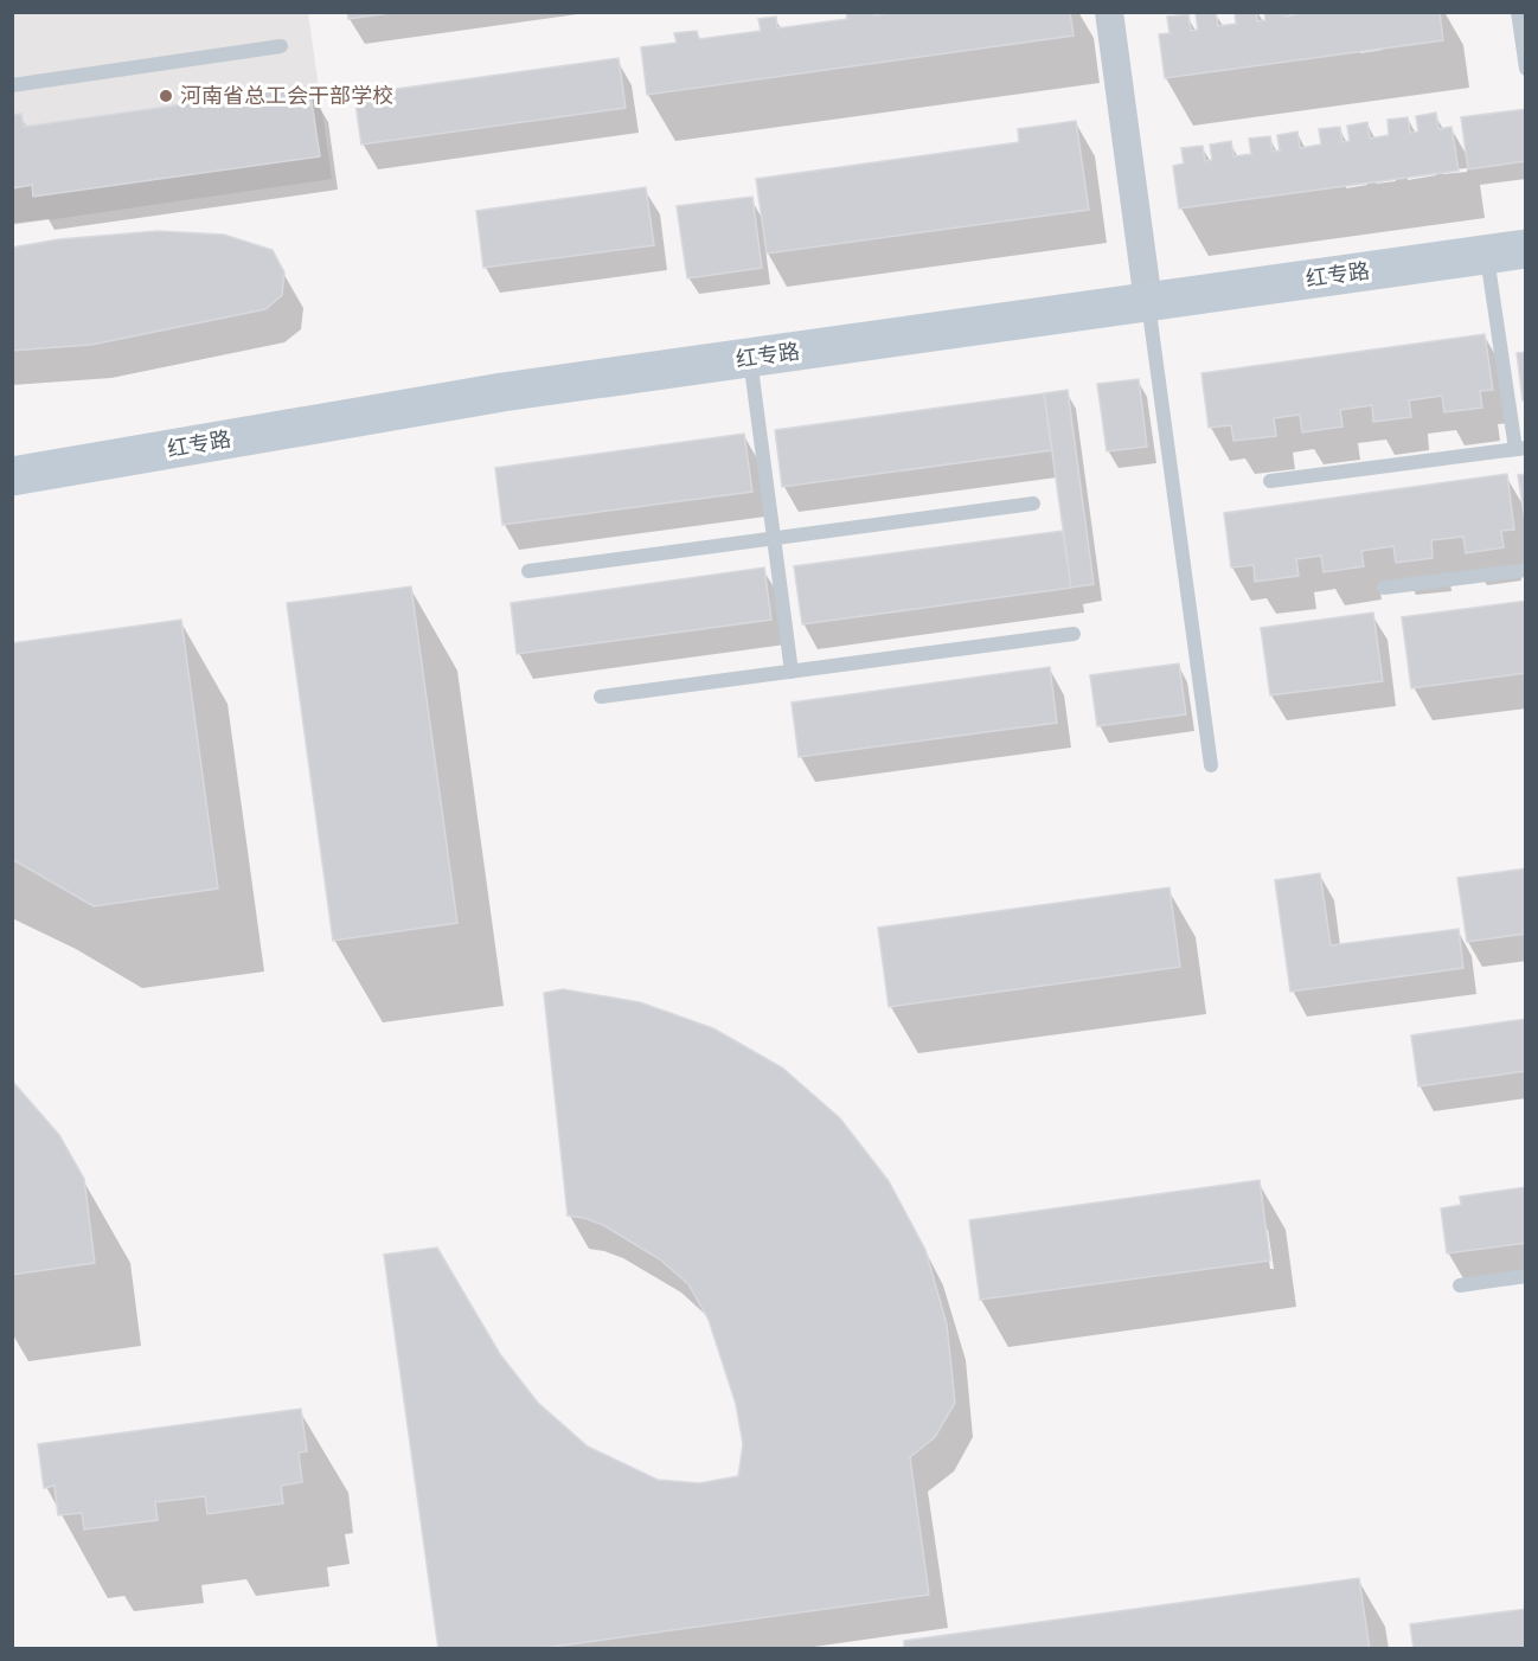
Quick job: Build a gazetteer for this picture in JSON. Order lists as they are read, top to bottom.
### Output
{
  "streets": {
    "street": ["红专路"]
  },
  "places": ["河南省总工会干部学校"]
}
